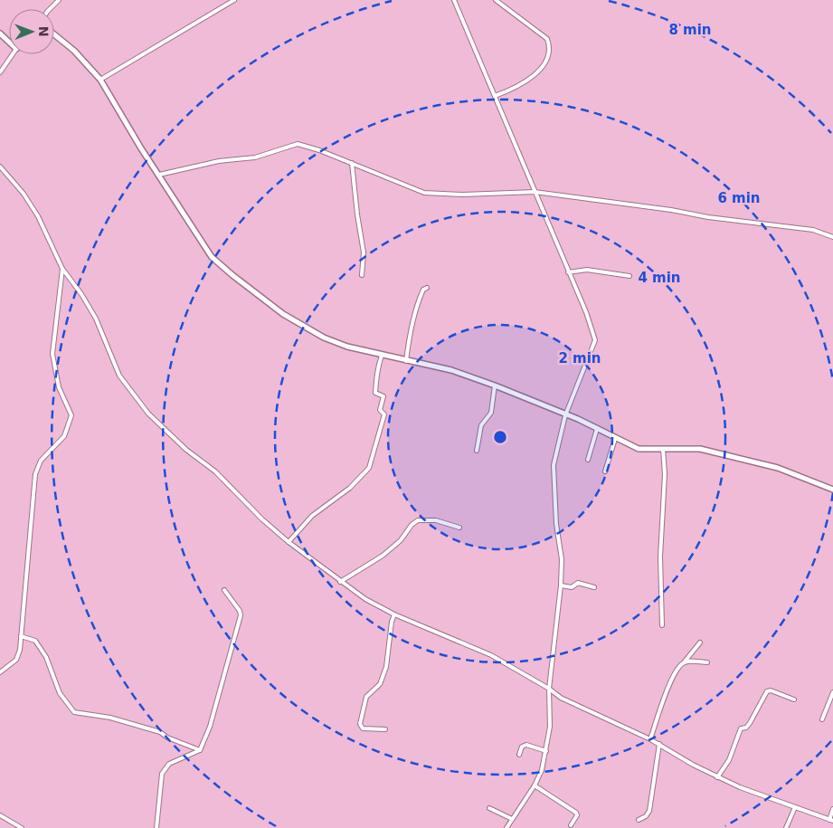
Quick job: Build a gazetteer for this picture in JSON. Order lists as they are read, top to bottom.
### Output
{
  "north": "right",
  "rings": [
    "8 min",
    "6 min",
    "4 min",
    "2 min"
  ]
}
